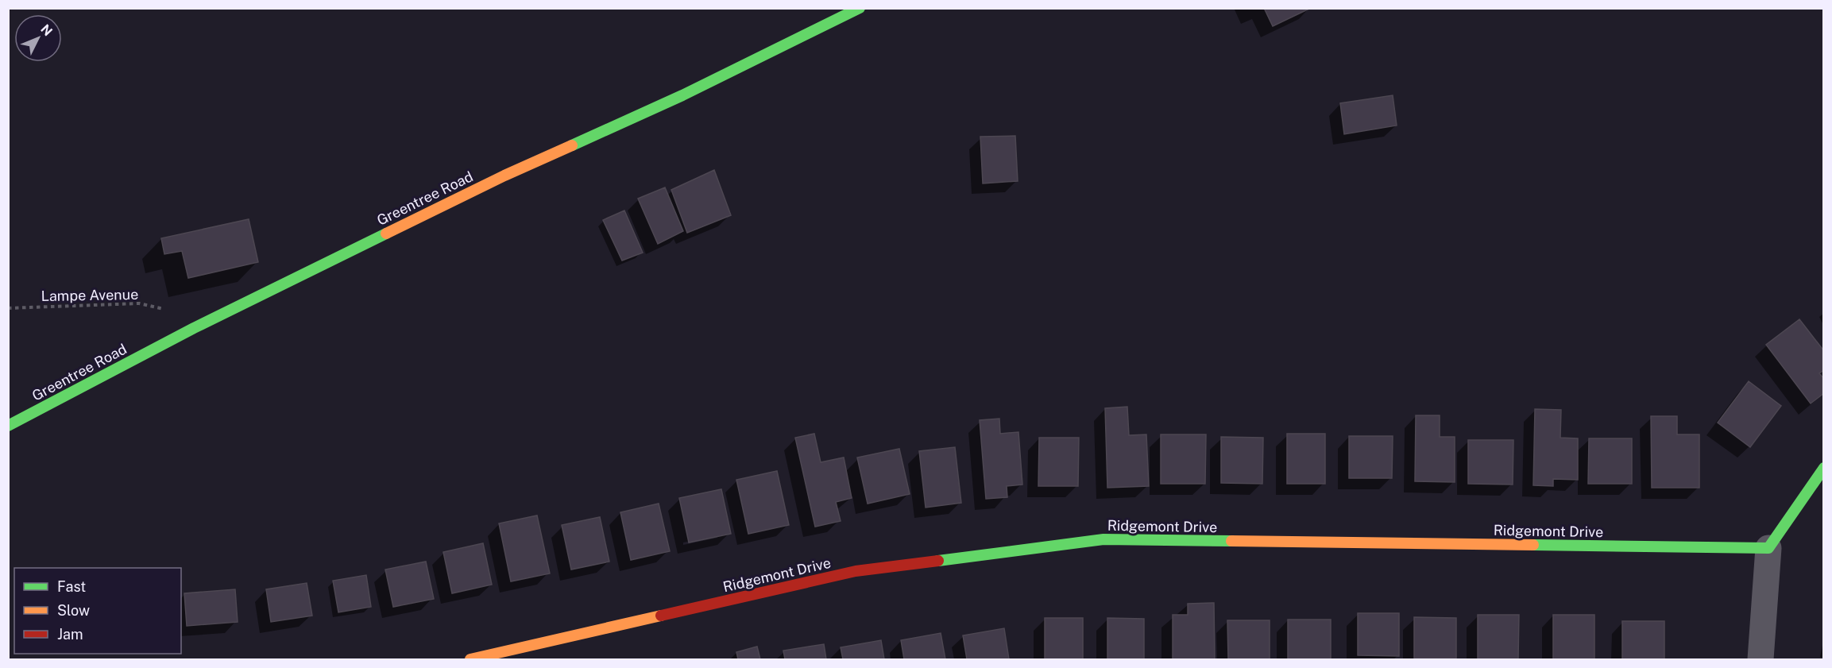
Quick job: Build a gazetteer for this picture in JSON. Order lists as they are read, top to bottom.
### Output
{
  "streets": {
    "street": ["Greentree Road", "Ridgemont Drive"],
    "path": ["Lampe Avenue"]
  },
  "crossings": [
    ["Greentree Road", "Lampe Avenue"]
  ],
  "legend": ["Fast", "Slow", "Jam"],
  "north": "top right"
}
